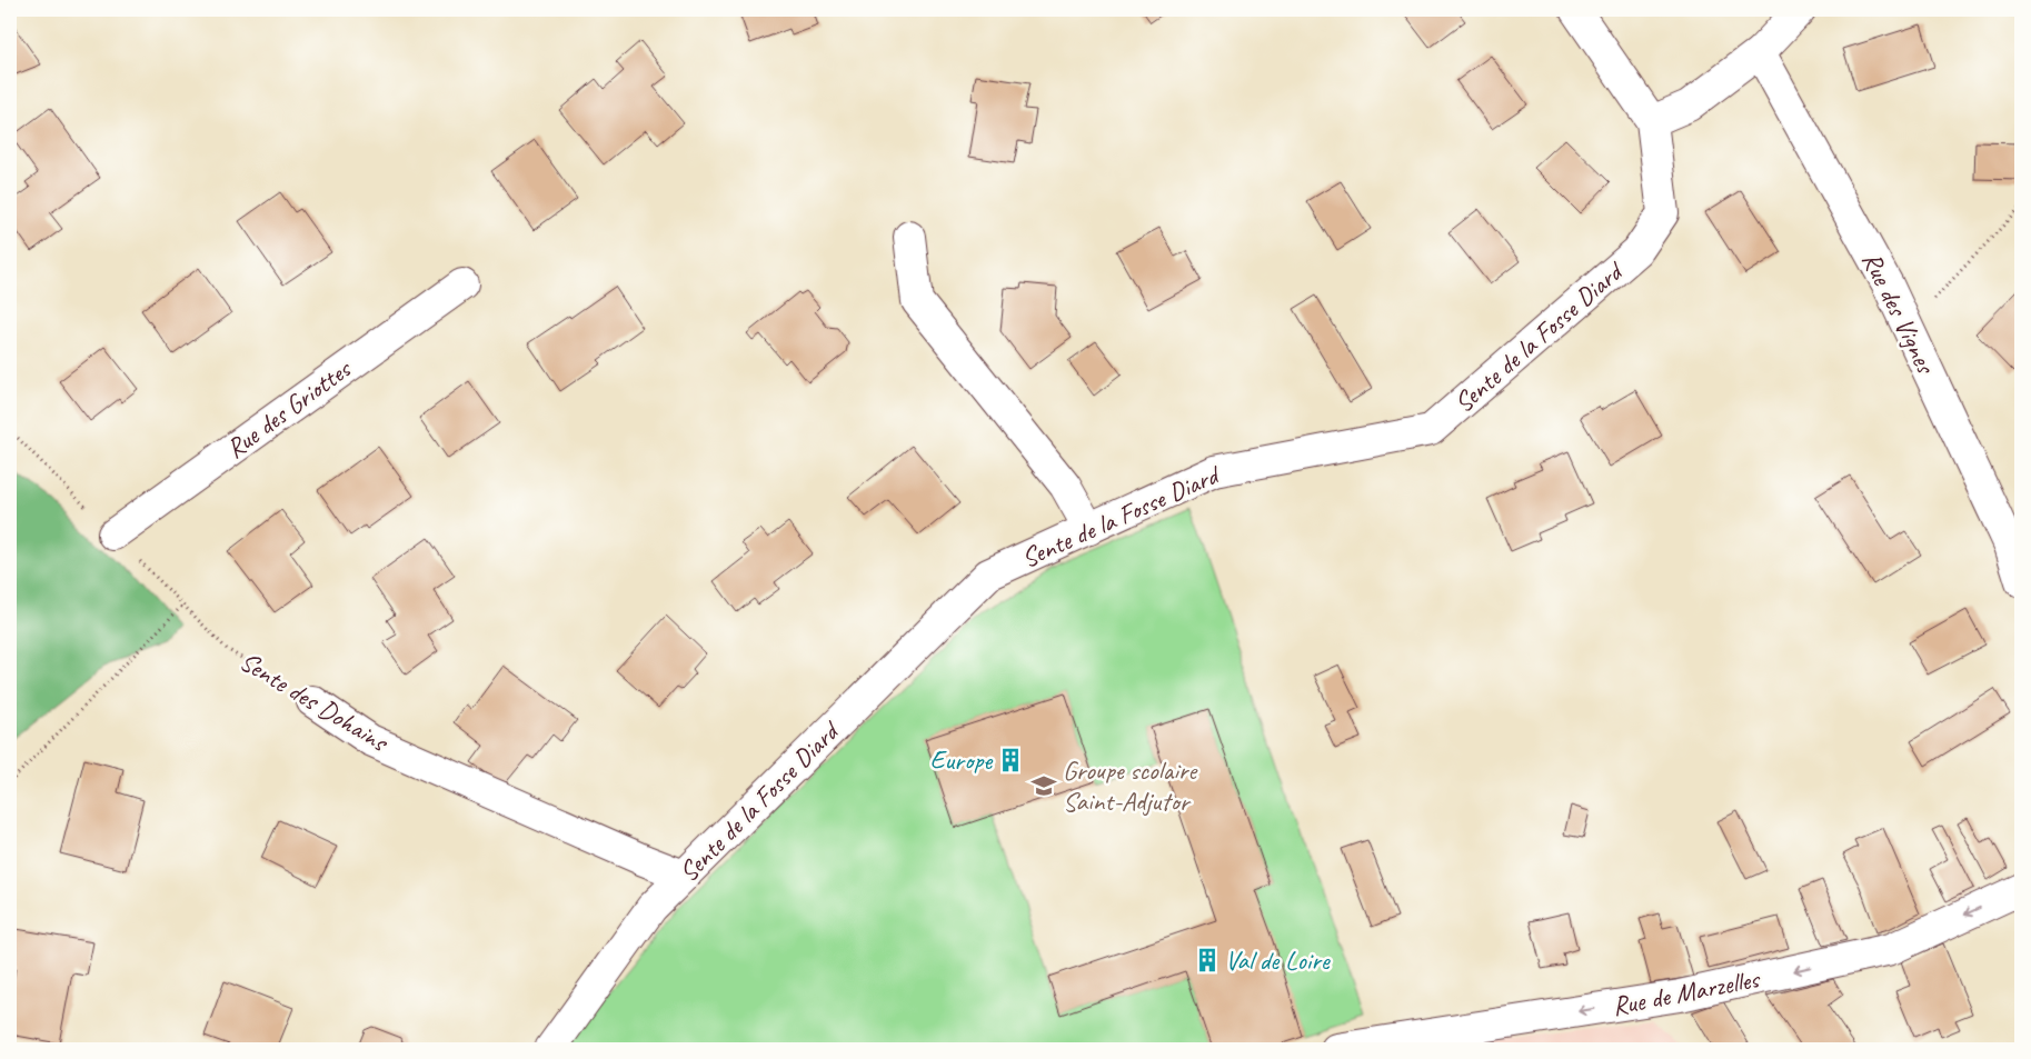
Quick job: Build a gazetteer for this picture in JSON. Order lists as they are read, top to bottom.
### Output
{
  "streets": {
    "street": [
      "Rue des Vignes",
      "Sente de la Fosse Diard",
      "Rue des Griottes",
      "Sente des Dohains",
      "Rue de Marzelles"
    ]
  },
  "crossings": [
    ["Sente de la Fosse Diard", "Sente des Dohains"],
    ["Rue des Griottes", "Sente des Dohains"]
  ],
  "one_way": ["Rue de Marzelles"],
  "places": {
    "building": ["Europe", "Val de Loire"],
    "school or university": ["Groupe scolaire Saint-Adjutor"]
  }
}
